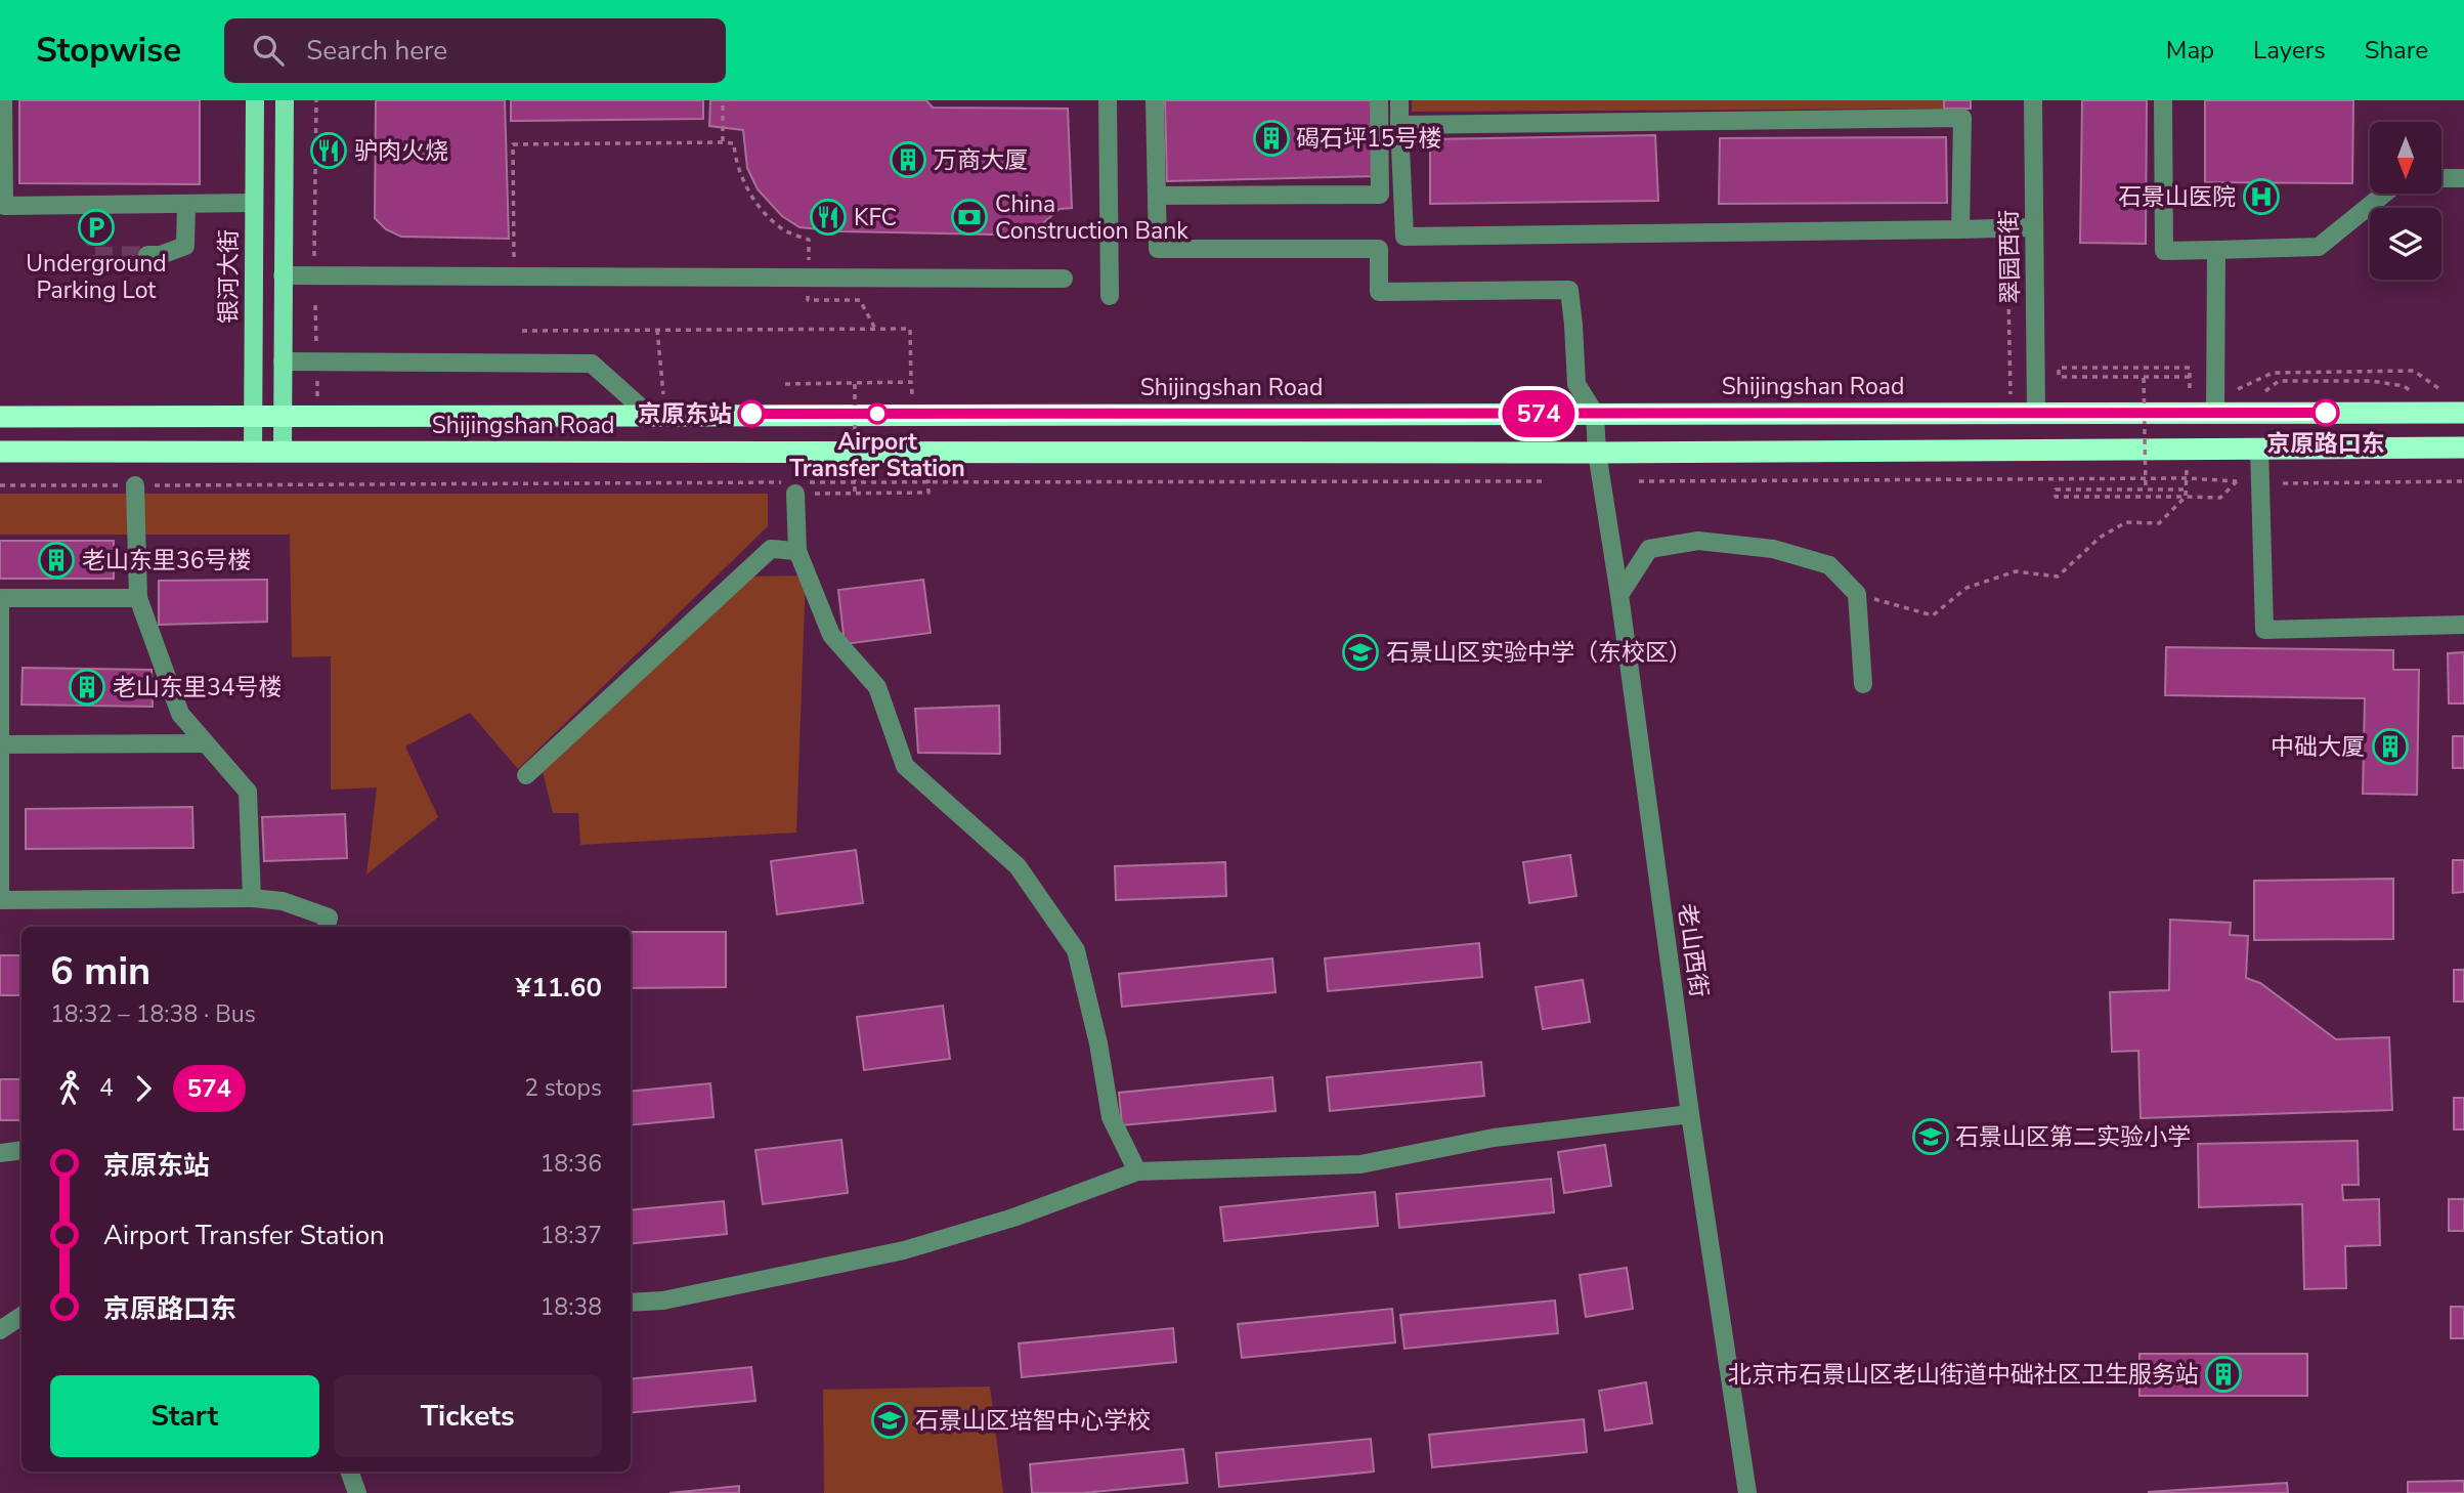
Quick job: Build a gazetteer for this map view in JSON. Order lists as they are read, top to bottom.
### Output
{
  "streets": {
    "highway": ["Shijingshan Road"],
    "main road": ["银河大街"],
    "street": ["翠园西街", "老山西街"]
  },
  "crossings": [
    ["翠园西街", "Shijingshan Road"],
    ["银河大街", "Shijingshan Road"],
    ["Shijingshan Road", "老山西街"]
  ],
  "places": {
    "building": [
      "碣石坪15号楼",
      "万商大厦",
      "老山东里36号楼",
      "老山东里34号楼",
      "中础大厦",
      "北京市石景山区老山街道中础社区卫生服务站"
    ],
    "restaurant": ["驴肉火烧", "KFC"],
    "hospital": ["石景山医院"],
    "bank": ["China Construction Bank"],
    "parking": ["Underground Parking Lot"],
    "other": ["京原路口东", "京原东站", "Airport Transfer Station"],
    "school or university": ["石景山区实验中学（东校区）", "石景山区第二实验小学", "石景山区培智中心学校"]
  },
  "lines": ["bus line 574"],
  "north": "bottom",
  "page": {
    "header": "Stopwise",
    "search": "Search here",
    "nav": ["Map", "Layers", "Share"],
    "on_map": "574",
    "heading": ["6 min", "18:32 – 18:38 · Bus", "¥11.60"],
    "legs": ["4", "574", "2 stops"],
    "list": [
      {
        "name": "京原东站",
        "value": "18:36"
      },
      {
        "name": "Airport Transfer Station",
        "value": "18:37"
      },
      {
        "name": "京原路口东",
        "value": "18:38"
      }
    ],
    "buttons": ["Start", "Tickets"]
  }
}
